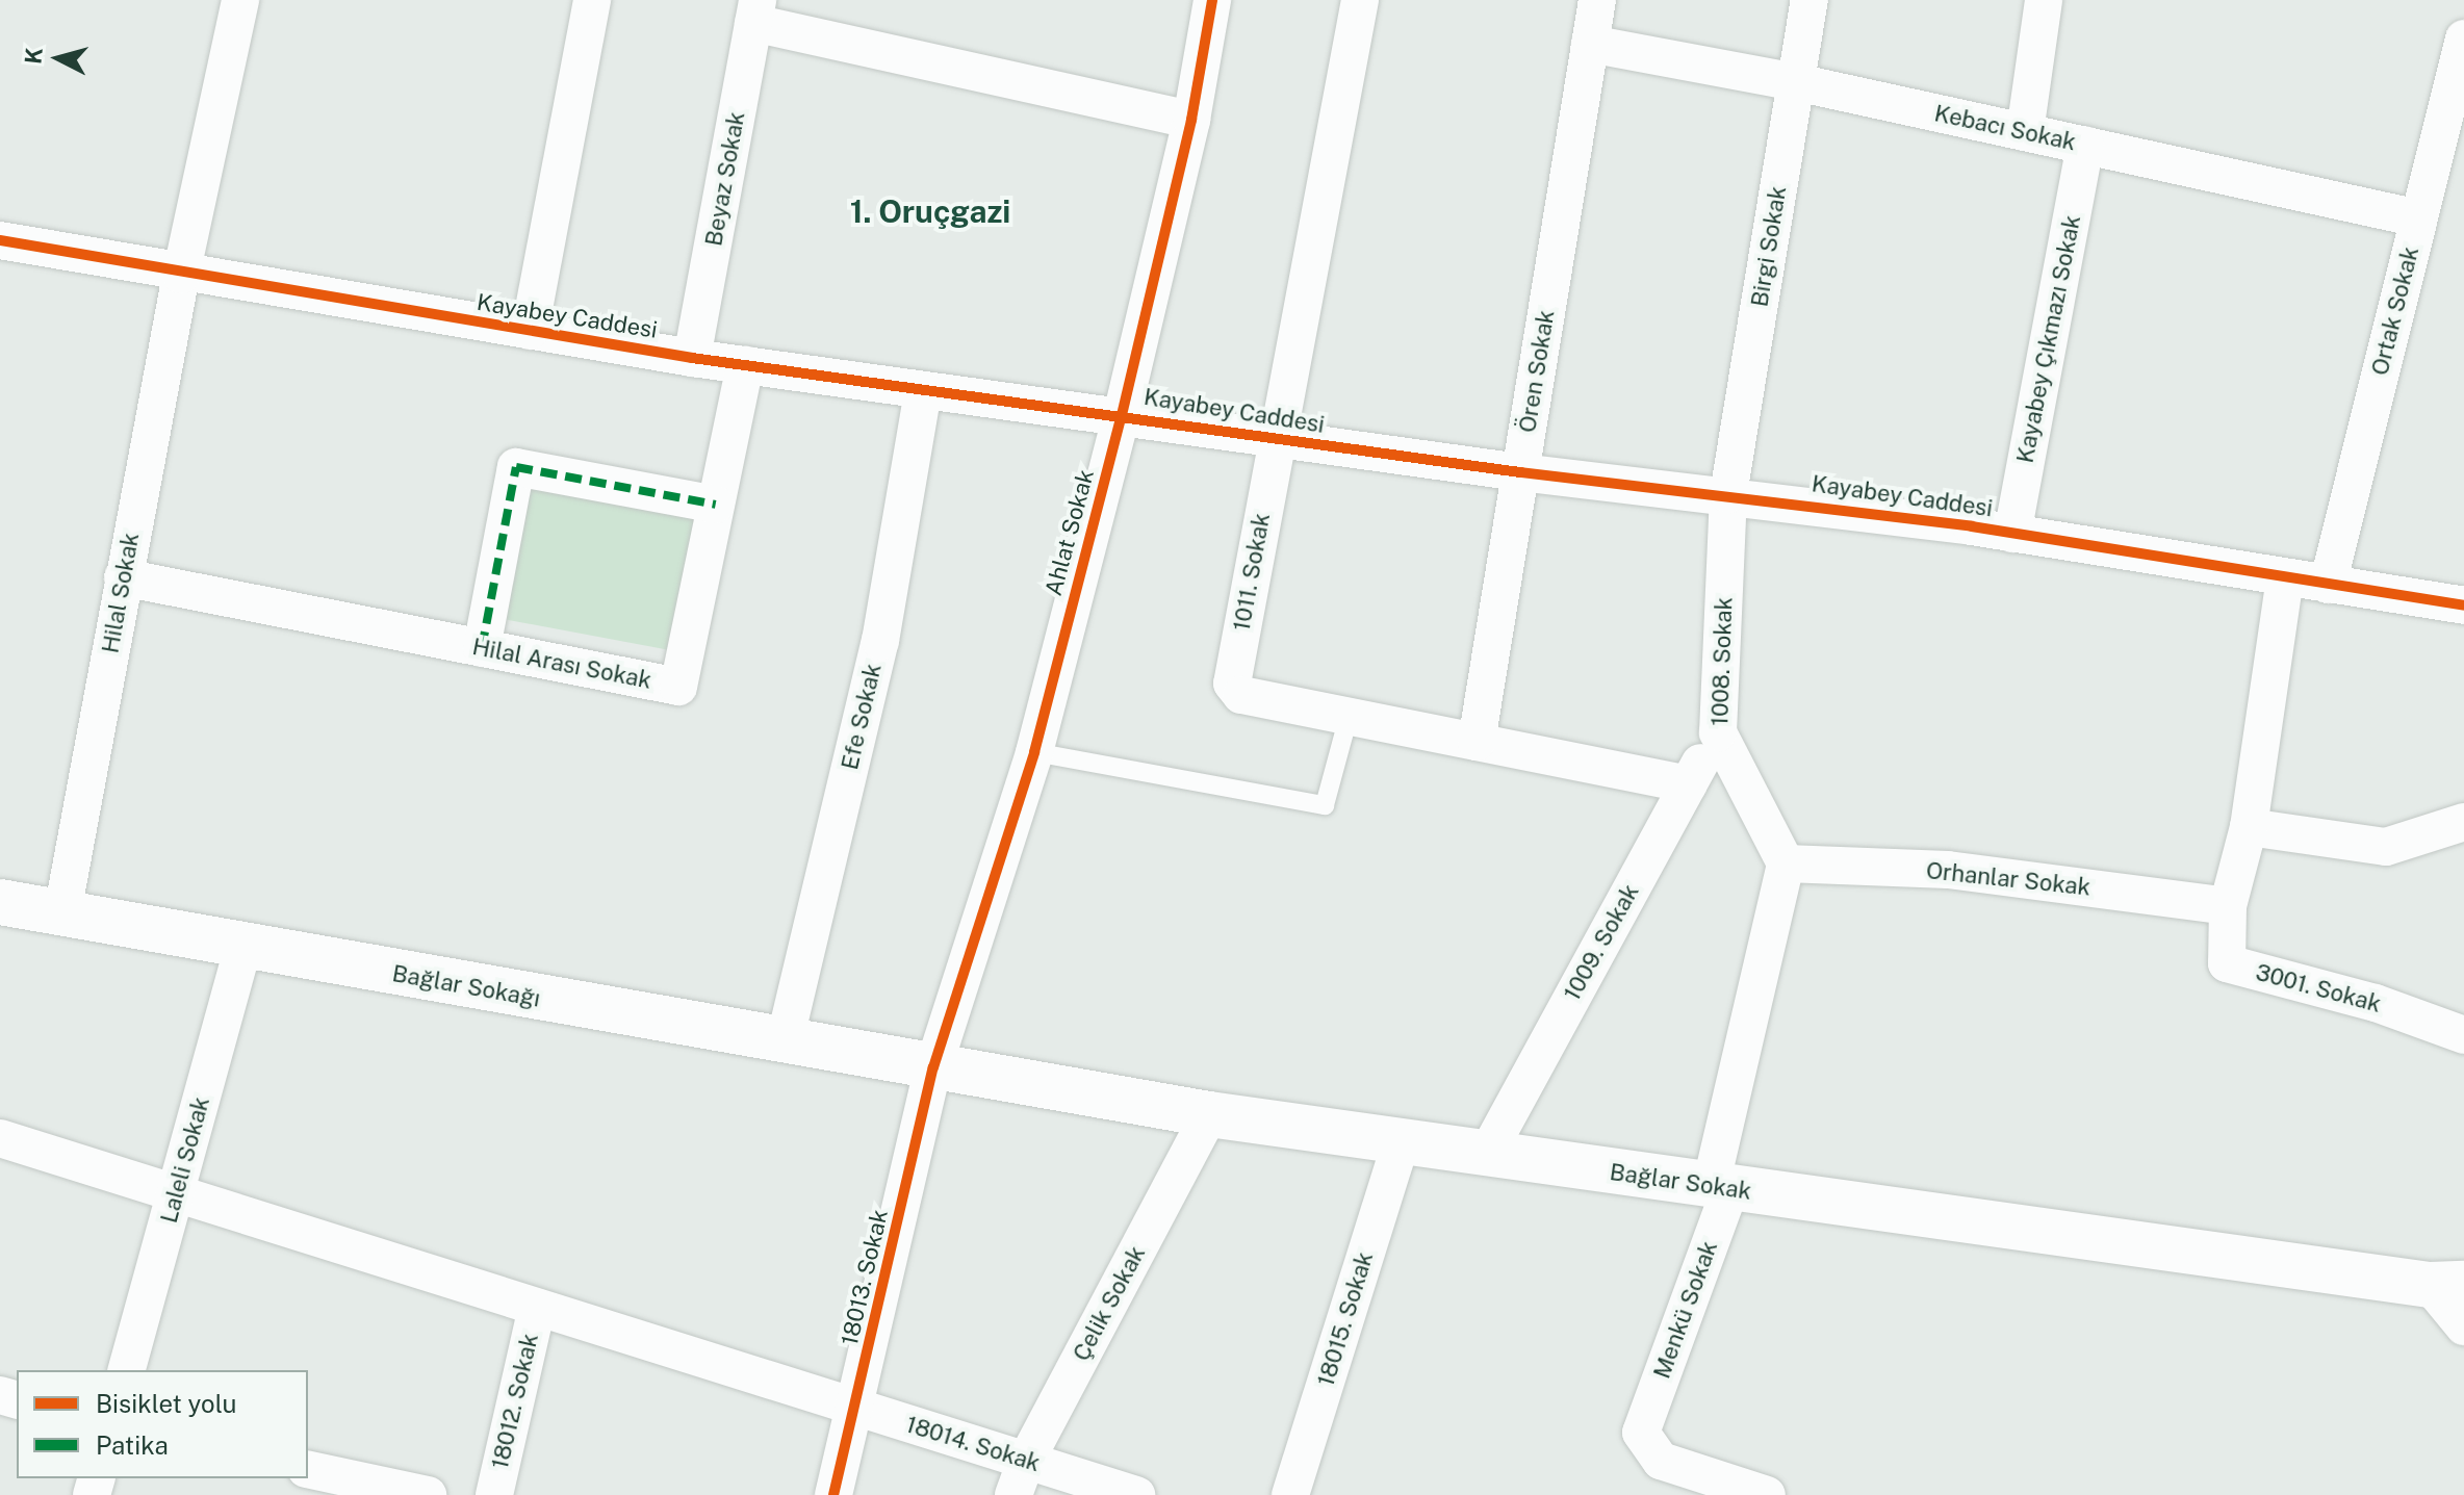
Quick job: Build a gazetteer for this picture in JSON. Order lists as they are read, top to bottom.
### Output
{
  "streets": {
    "main road": ["Bağlar Sokağı", "Bağlar Sokak"],
    "street": [
      "Kebacı Sokak",
      "Beyaz Sokak",
      "Birgi Sokak",
      "Ortak Sokak",
      "Kayabey Caddesi",
      "Kayabey Çıkmazı Sokak",
      "Ören Sokak",
      "Ahlat Sokak",
      "1011. Sokak",
      "Hilal Sokak",
      "1008. Sokak",
      "Hilal Arası Sokak",
      "Efe Sokak",
      "Orhanlar Sokak",
      "1009. Sokak",
      "3001. Sokak",
      "Laleli Sokak",
      "18013. Sokak",
      "Çelik Sokak",
      "Menkü Sokak",
      "18015. Sokak",
      "18012. Sokak",
      "18014. Sokak"
    ]
  },
  "crossings": [
    ["Kebacı Sokak", "Birgi Sokak"],
    ["Kebacı Sokak", "Ortak Sokak"],
    ["Kebacı Sokak", "Kayabey Çıkmazı Sokak"],
    ["Kebacı Sokak", "Ören Sokak"],
    ["Beyaz Sokak", "Kayabey Caddesi"],
    ["Birgi Sokak", "Kayabey Caddesi"],
    ["Birgi Sokak", "1008. Sokak"],
    ["Ortak Sokak", "Kayabey Caddesi"],
    ["Kayabey Caddesi", "Kayabey Çıkmazı Sokak"],
    ["Kayabey Caddesi", "Ören Sokak"],
    ["Kayabey Caddesi", "Ahlat Sokak"],
    ["Kayabey Caddesi", "1011. Sokak"],
    ["Kayabey Caddesi", "Hilal Sokak"],
    ["Kayabey Caddesi", "1008. Sokak"],
    ["Kayabey Caddesi", "Hilal Arası Sokak"],
    ["Kayabey Caddesi", "Efe Sokak"],
    ["Ören Sokak", "1011. Sokak"],
    ["Ahlat Sokak", "Bağlar Sokağı"],
    ["Ahlat Sokak", "Bağlar Sokak"],
    ["Ahlat Sokak", "18013. Sokak"],
    ["1011. Sokak", "1009. Sokak"],
    ["Hilal Sokak", "Hilal Arası Sokak"],
    ["Hilal Sokak", "Bağlar Sokağı"],
    ["1008. Sokak", "Orhanlar Sokak"],
    ["1008. Sokak", "1009. Sokak"],
    ["Efe Sokak", "Bağlar Sokağı"],
    ["Orhanlar Sokak", "3001. Sokak"],
    ["1009. Sokak", "Bağlar Sokak"],
    ["Bağlar Sokağı", "Laleli Sokak"],
    ["Bağlar Sokağı", "Bağlar Sokak"],
    ["Bağlar Sokağı", "18013. Sokak"],
    ["Laleli Sokak", "18014. Sokak"],
    ["Bağlar Sokak", "18013. Sokak"],
    ["Bağlar Sokak", "Çelik Sokak"],
    ["Bağlar Sokak", "Menkü Sokak"],
    ["Bağlar Sokak", "18015. Sokak"],
    ["18013. Sokak", "18014. Sokak"],
    ["Çelik Sokak", "18014. Sokak"],
    ["18012. Sokak", "18014. Sokak"]
  ],
  "districts": ["1. Oruçgazi"],
  "legend": ["Bisiklet yolu", "Patika"],
  "north": "left"
}
